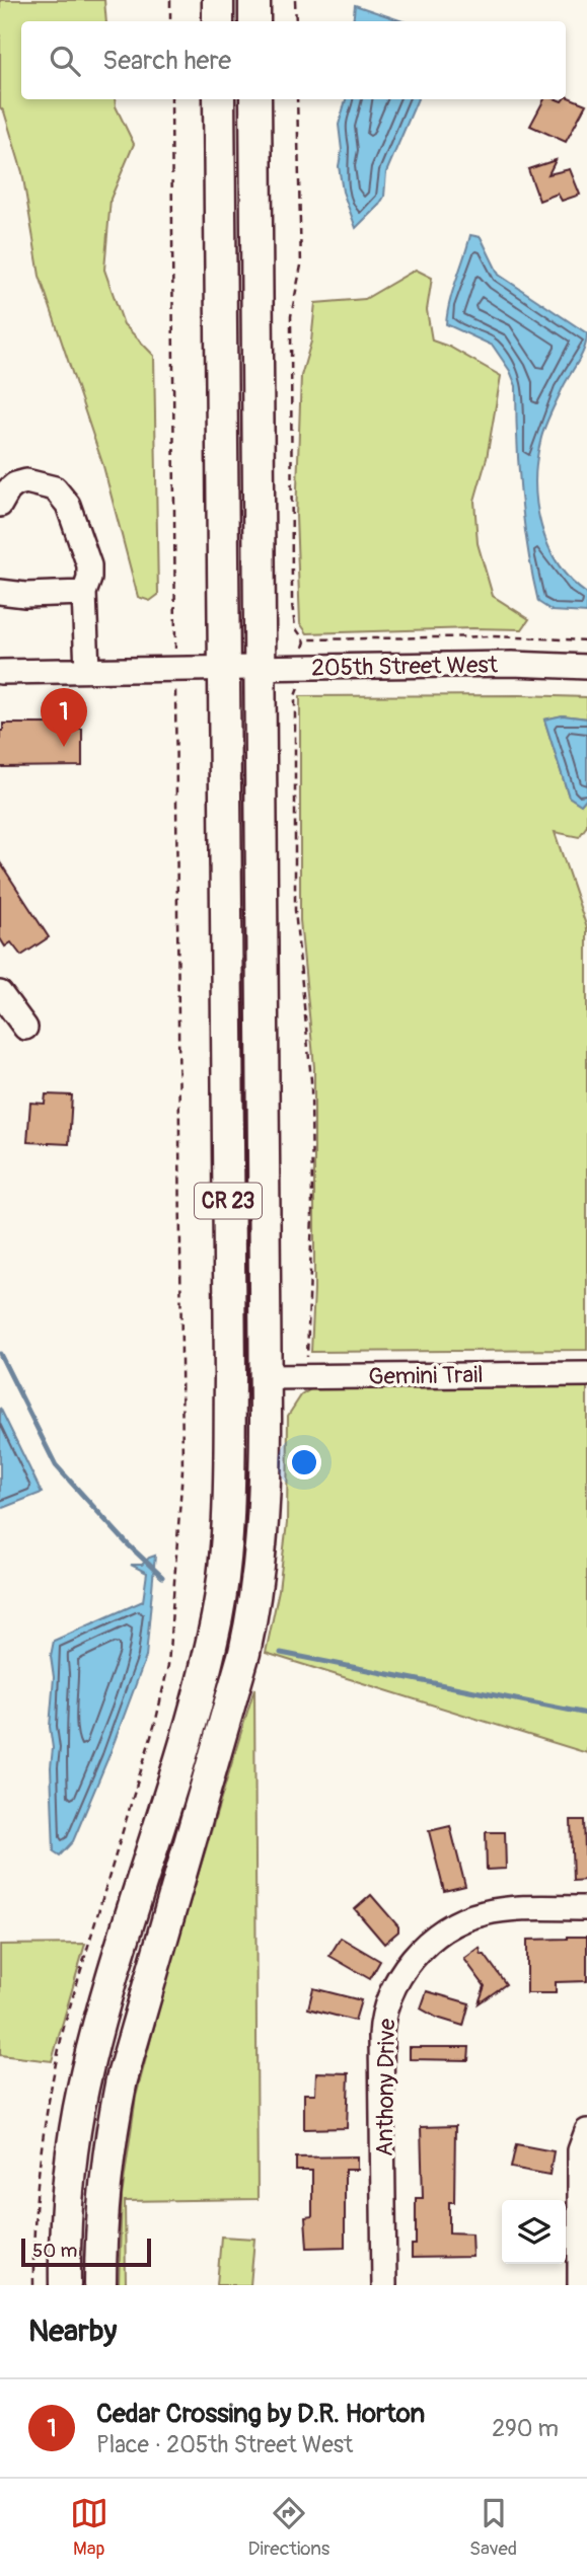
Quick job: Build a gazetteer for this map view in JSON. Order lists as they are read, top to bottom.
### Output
{
  "streets": {
    "main road": ["CR 23"],
    "street": ["205th Street West", "Gemini Trail", "Anthony Drive"]
  },
  "crossings": [
    ["205th Street West", "CR 23"],
    ["CR 23", "Gemini Trail"]
  ],
  "scale_bar": "50 m",
  "page": {
    "search": "Search here",
    "pins": "1",
    "scale": "50 m",
    "heading": "Nearby",
    "list": [
      {
        "mark": "1",
        "name": "Cedar Crossing by D.R. Horton",
        "note": "Place · 205th Street West",
        "value": "290 m"
      }
    ],
    "nav": ["Map", "Directions", "Saved"]
  }
}
